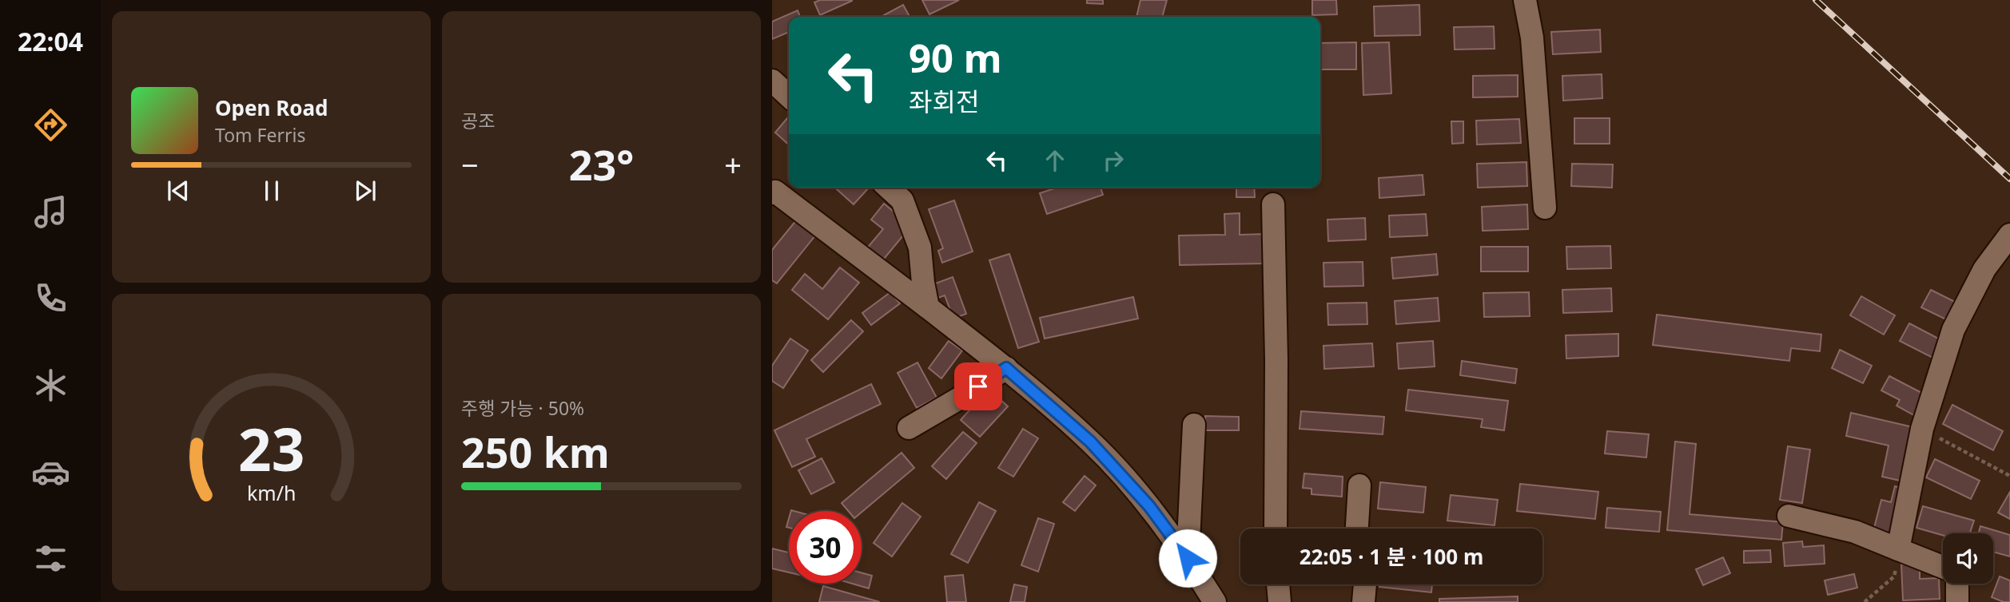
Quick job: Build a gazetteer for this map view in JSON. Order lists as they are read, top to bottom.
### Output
{
  "page": {
    "tabs": "22:04",
    "tile": [
      "공조",
      ["주행 가능 · 50%", "250 km"]
    ],
    "turn": ["90 m", "좌회전"],
    "song": ["Open Road", "Tom Ferris"],
    "heat": ["−", "23°", "+"],
    "limit": "30",
    "trip": "22:05 · 1 분 · 100 m",
    "gauge": ["23", "km/h"]
  }
}
